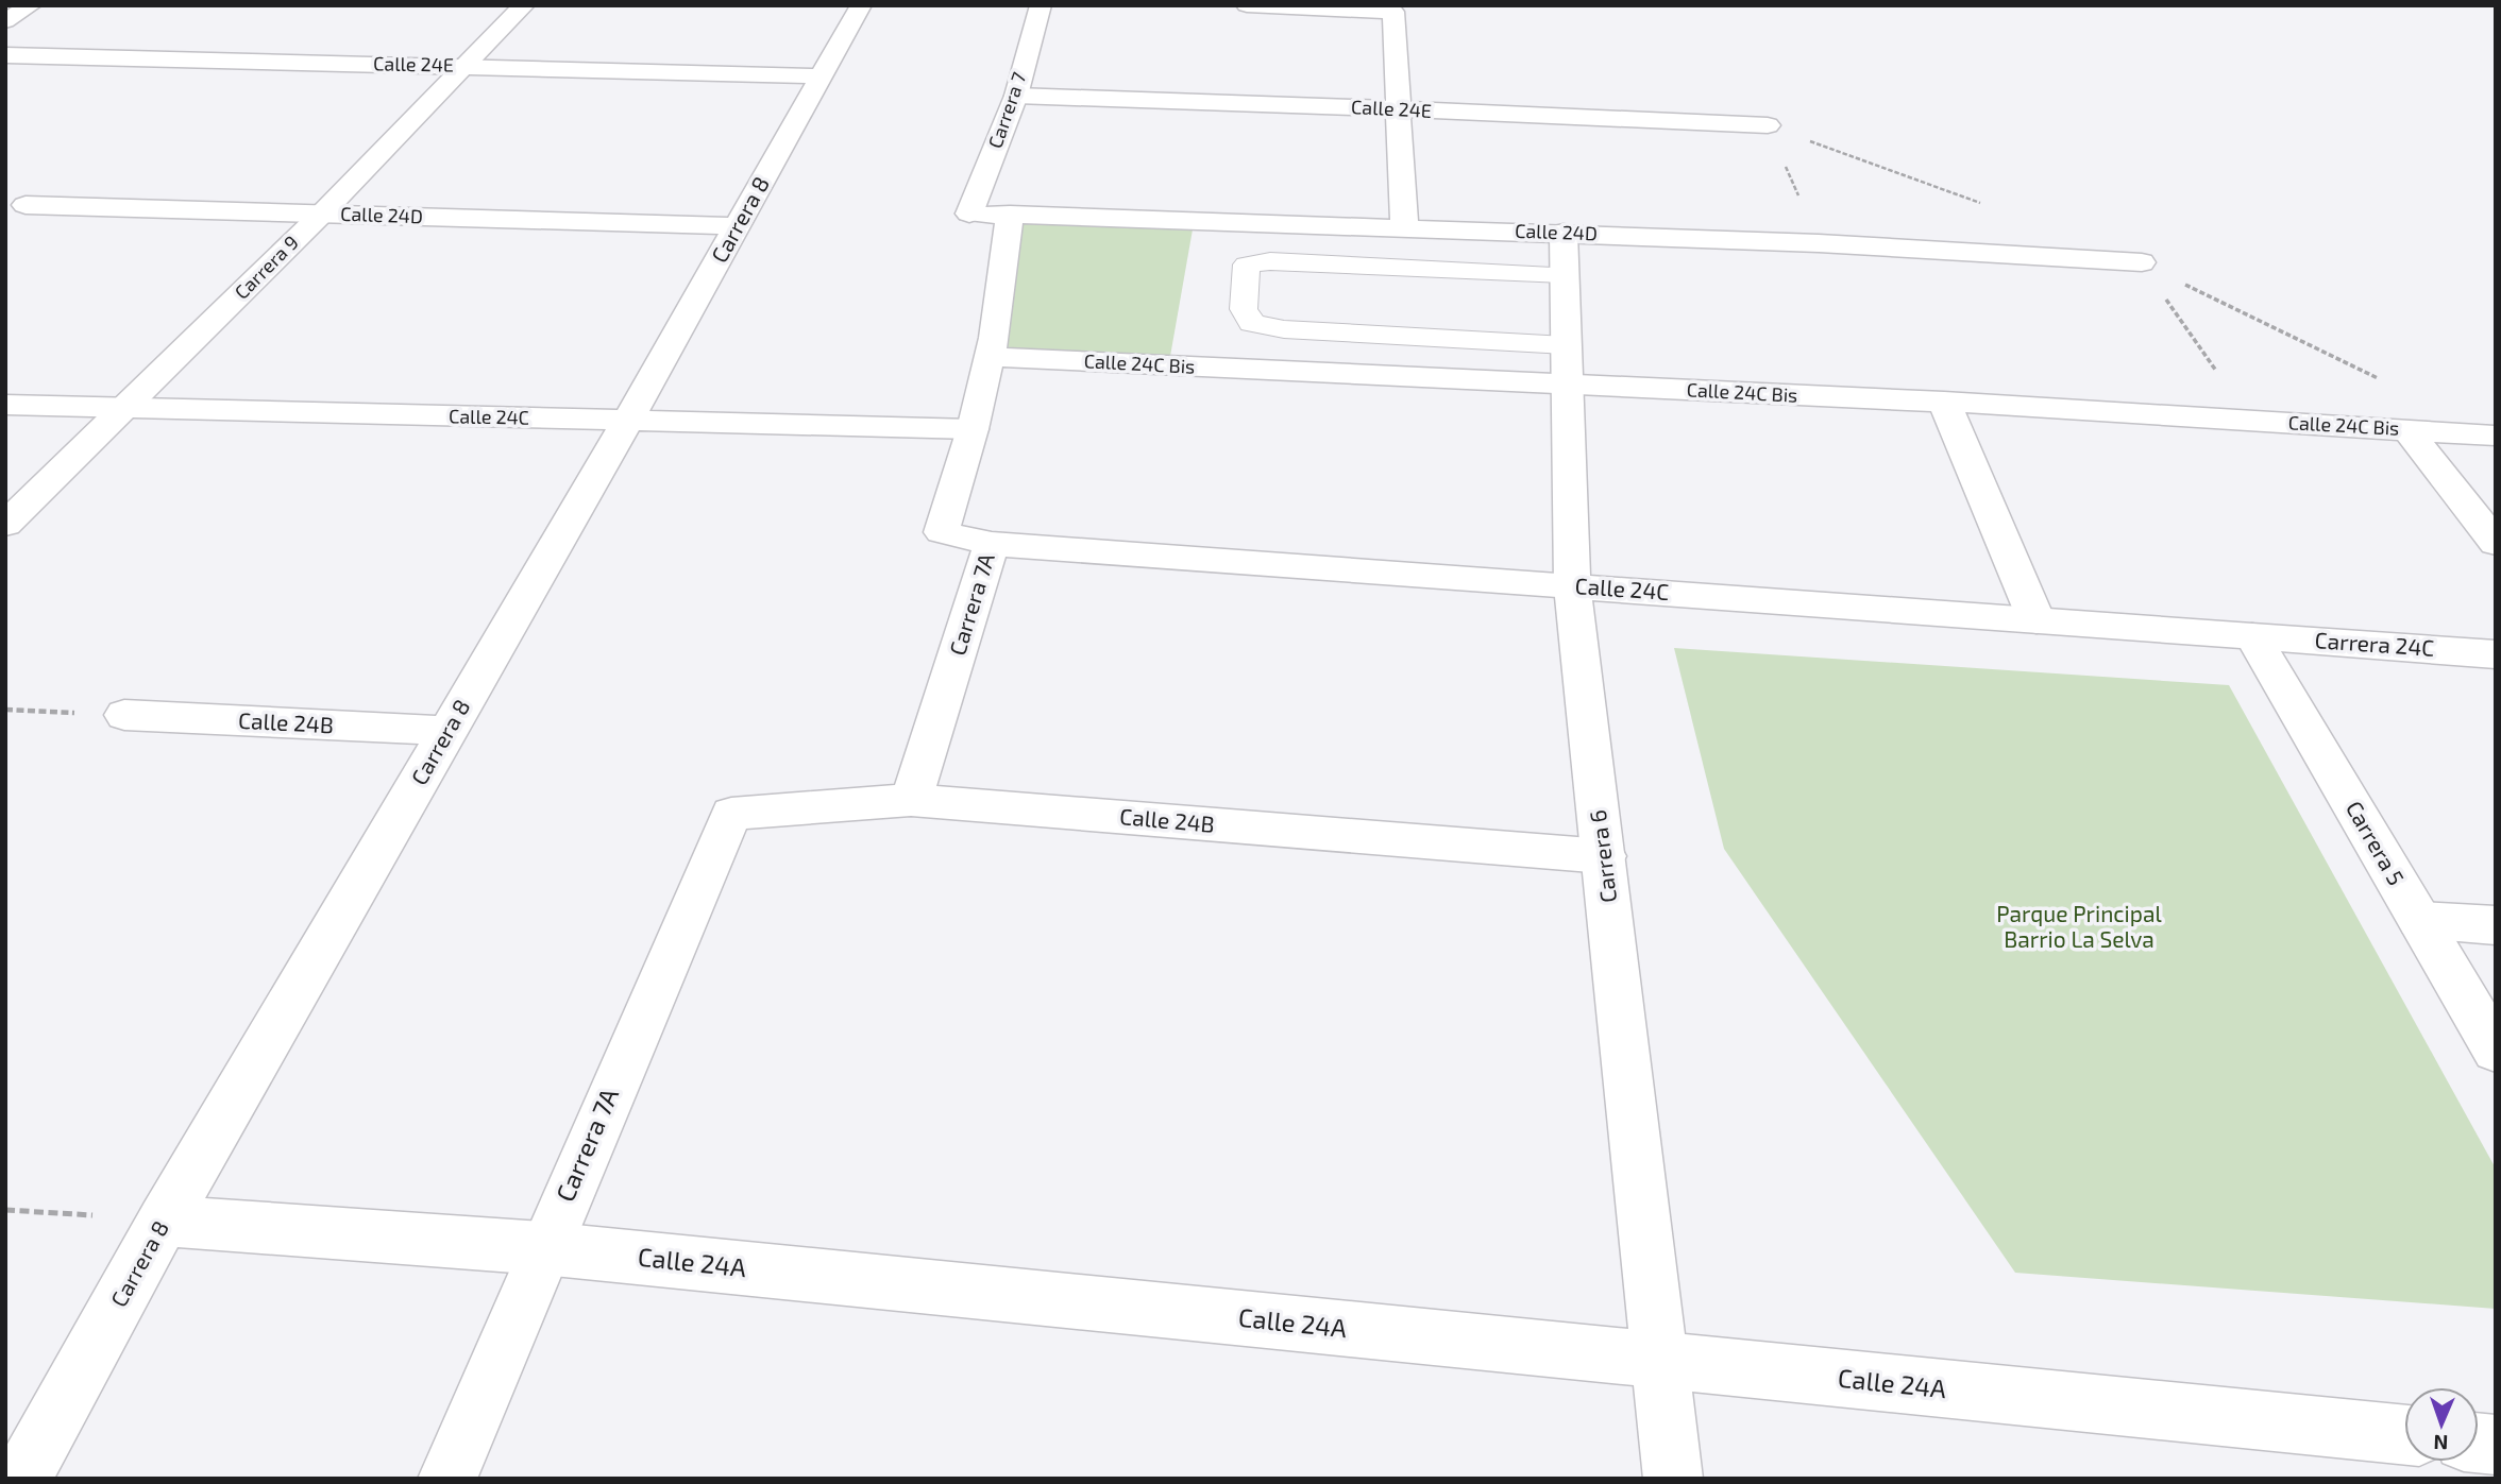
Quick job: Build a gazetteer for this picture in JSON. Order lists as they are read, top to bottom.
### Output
{
  "streets": {
    "street": [
      "Calle 24E",
      "Carrera 7",
      "Calle 24D",
      "Carrera 8",
      "Carrera 9",
      "Calle 24C Bis",
      "Calle 24C",
      "Carrera 7A",
      "Carrera 24C",
      "Calle 24B",
      "Carrera 5",
      "Carrera 6",
      "Calle 24A"
    ]
  },
  "crossings": [
    ["Calle 24E", "Carrera 7"],
    ["Calle 24E", "Carrera 8"],
    ["Calle 24E", "Carrera 9"],
    ["Carrera 7", "Calle 24D"],
    ["Calle 24D", "Carrera 8"],
    ["Calle 24D", "Carrera 9"],
    ["Calle 24D", "Carrera 7A"],
    ["Calle 24D", "Carrera 6"],
    ["Carrera 8", "Calle 24C"],
    ["Carrera 8", "Calle 24B"],
    ["Carrera 8", "Calle 24A"],
    ["Carrera 9", "Calle 24C"],
    ["Calle 24C Bis", "Carrera 7A"],
    ["Calle 24C Bis", "Carrera 6"],
    ["Calle 24C", "Carrera 7A"],
    ["Calle 24C", "Carrera 24C"],
    ["Calle 24C", "Carrera 5"],
    ["Calle 24C", "Carrera 6"],
    ["Carrera 7A", "Calle 24B"],
    ["Carrera 7A", "Calle 24A"],
    ["Carrera 24C", "Carrera 5"],
    ["Calle 24B", "Carrera 6"],
    ["Carrera 6", "Calle 24A"]
  ],
  "parks": ["Parque Principal Barrio La Selva"],
  "north": "bottom"
}
